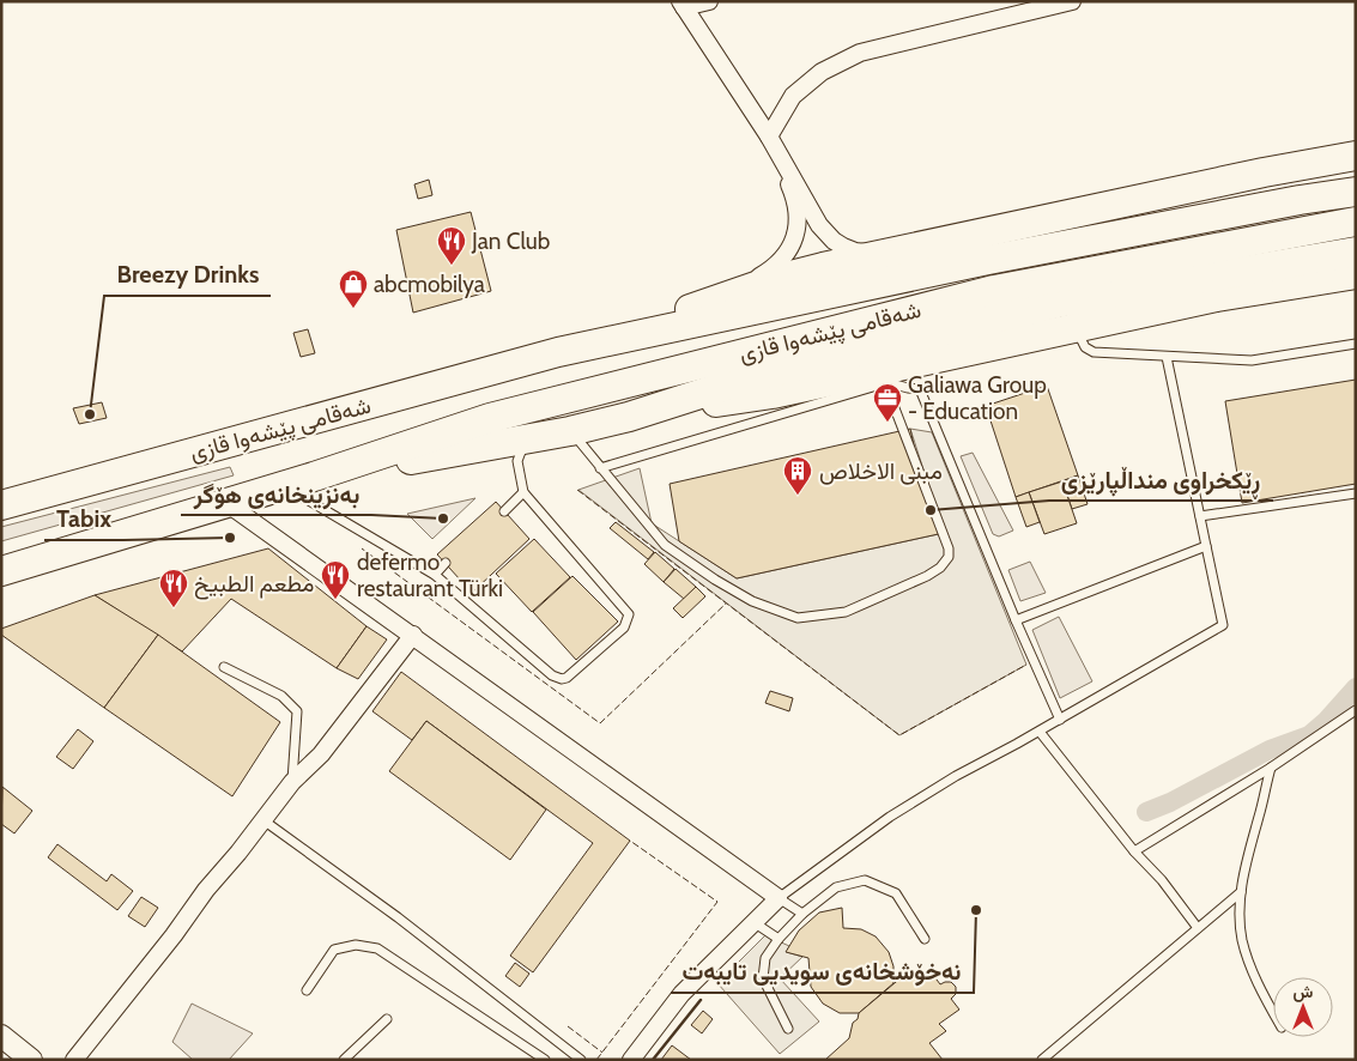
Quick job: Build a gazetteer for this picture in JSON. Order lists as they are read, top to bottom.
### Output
{
  "streets": {
    "highway": ["شەقامی پێشەوا قازی"]
  },
  "places": {
    "restaurant": ["Jan Club", "defermo restaurant Türki", "مطعم الطبيخ"],
    "shop": ["abcmobilya"],
    "other": [
      "Breezy Drinks",
      "ڕێکخراوی منداڵپارێزی",
      "بەنزینخانەی هۆگر",
      "Tabix",
      "نەخۆشخانەی سویدیی تایبەت"
    ],
    "office": ["Galiawa Group - Education"],
    "building": ["مبنى الاخلاص"]
  },
  "north": "top"
}
